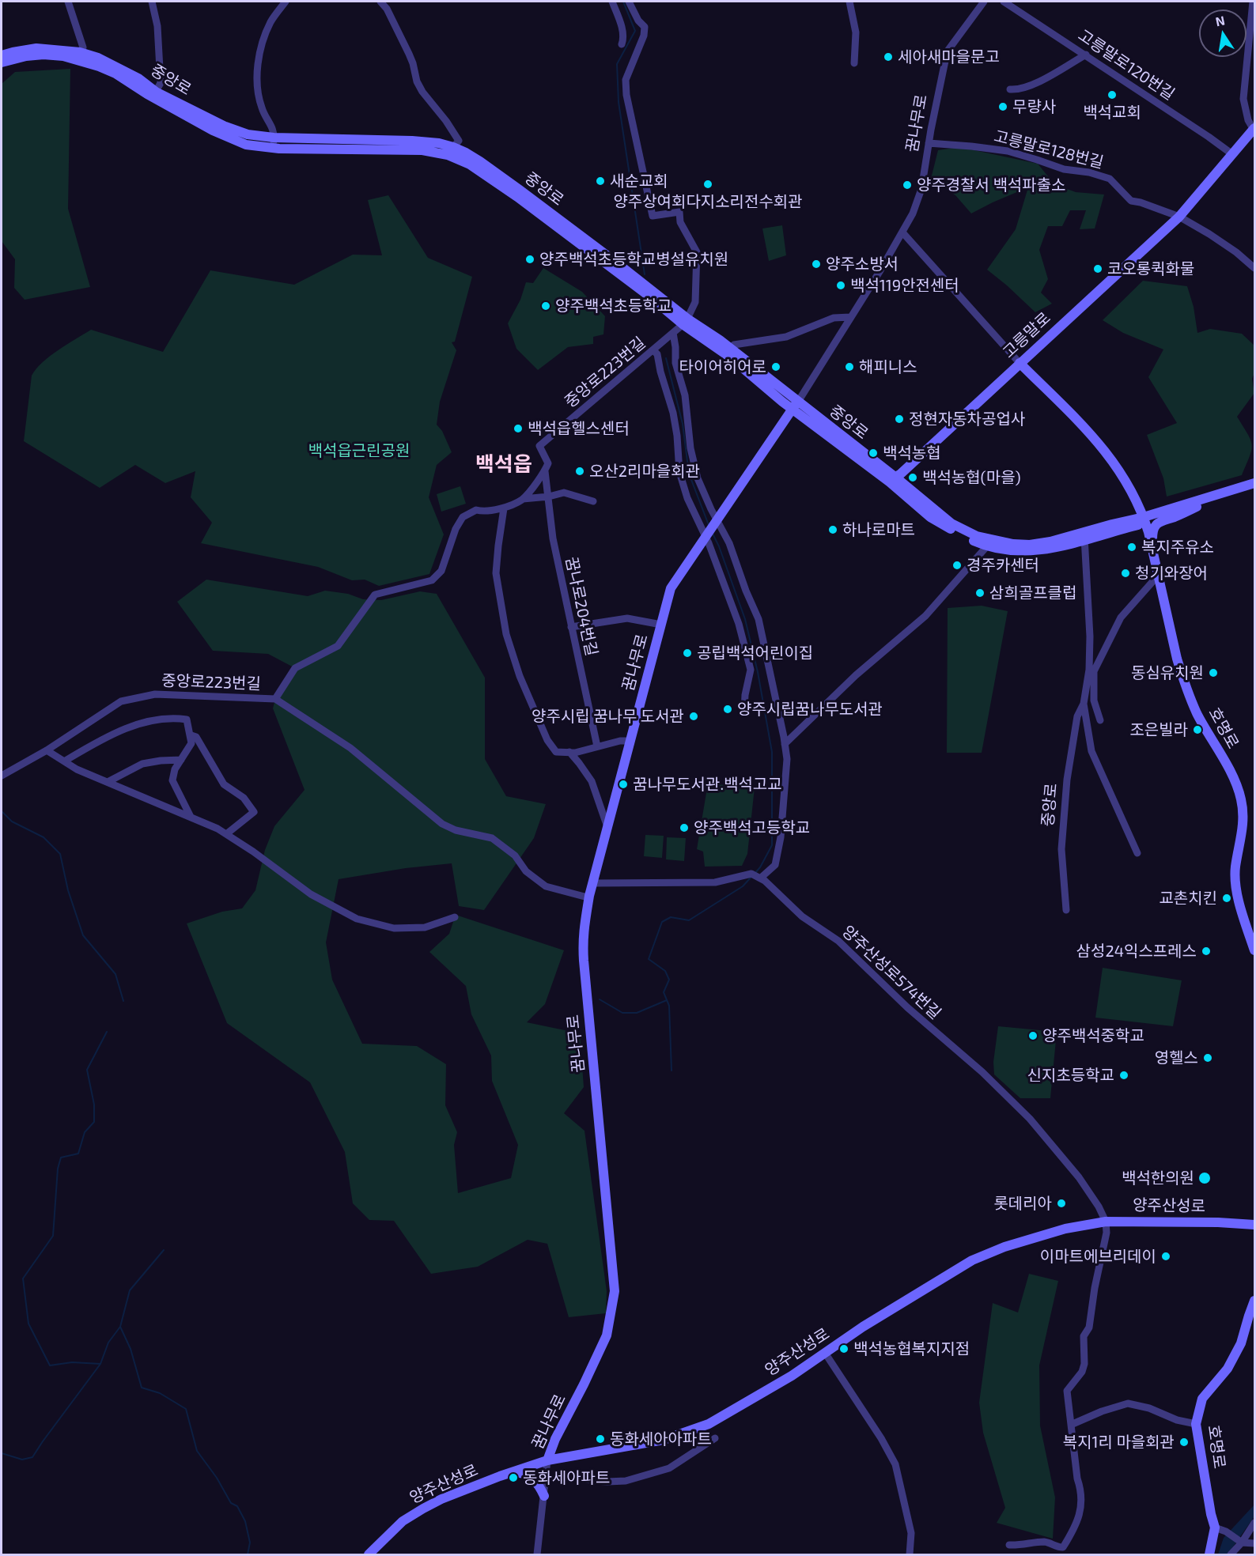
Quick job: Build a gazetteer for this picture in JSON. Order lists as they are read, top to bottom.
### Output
{
  "streets": {
    "street": [
      "고릉말로120번길",
      "중앙로",
      "꿈나무로",
      "고릉말로128번길",
      "고릉말로",
      "중앙로223번길",
      "꿈나로204번길",
      "호명로",
      "양주산성로574번길",
      "양주산성로"
    ]
  },
  "crossings": [
    ["고릉말로120번길", "고릉말로"],
    ["중앙로", "꿈나무로"],
    ["중앙로", "고릉말로"],
    ["중앙로", "호명로"],
    ["꿈나무로", "고릉말로128번길"],
    ["꿈나무로", "양주산성로"],
    ["고릉말로128번길", "고릉말로"],
    ["중앙로223번길", "꿈나로204번길"],
    ["양주산성로574번길", "양주산성로"]
  ],
  "districts": ["백석읍"],
  "parks": ["백석읍근린공원"],
  "places": [
    "세아새마을문고",
    "백석교회",
    "무량사",
    "새순교회",
    "양주상여회다지소리전수회관",
    "양주경찰서 백석파출소",
    "양주백석초등학교병설유치원",
    "양주소방서",
    "코오롱퀵화물",
    "백석119안전센터",
    "양주백석초등학교",
    "타이어히어로",
    "해피니스",
    "정현자동차공업사",
    "백석읍헬스센터",
    "백석농협",
    "오산2리마을회관",
    "백석농협(마을)",
    "하나로마트",
    "복지주유소",
    "경주카센터",
    "청기와장어",
    "삼희골프클럽",
    "공립백석어린이집",
    "동심유치원",
    "양주시립꿈나무도서관",
    "양주시립 꿈나무 도서관",
    "조은빌라",
    "꿈나무도서관.백석고교",
    "양주백석고등학교",
    "교촌치킨",
    "삼성24익스프레스",
    "양주백석중학교",
    "영헬스",
    "신지초등학교",
    "백석한의원",
    "롯데리아",
    "이마트에브리데이",
    "백석농협복지지점",
    "동화세아아파트",
    "복지1리 마을회관",
    "동화세아파트"
  ],
  "north": "top"
}
